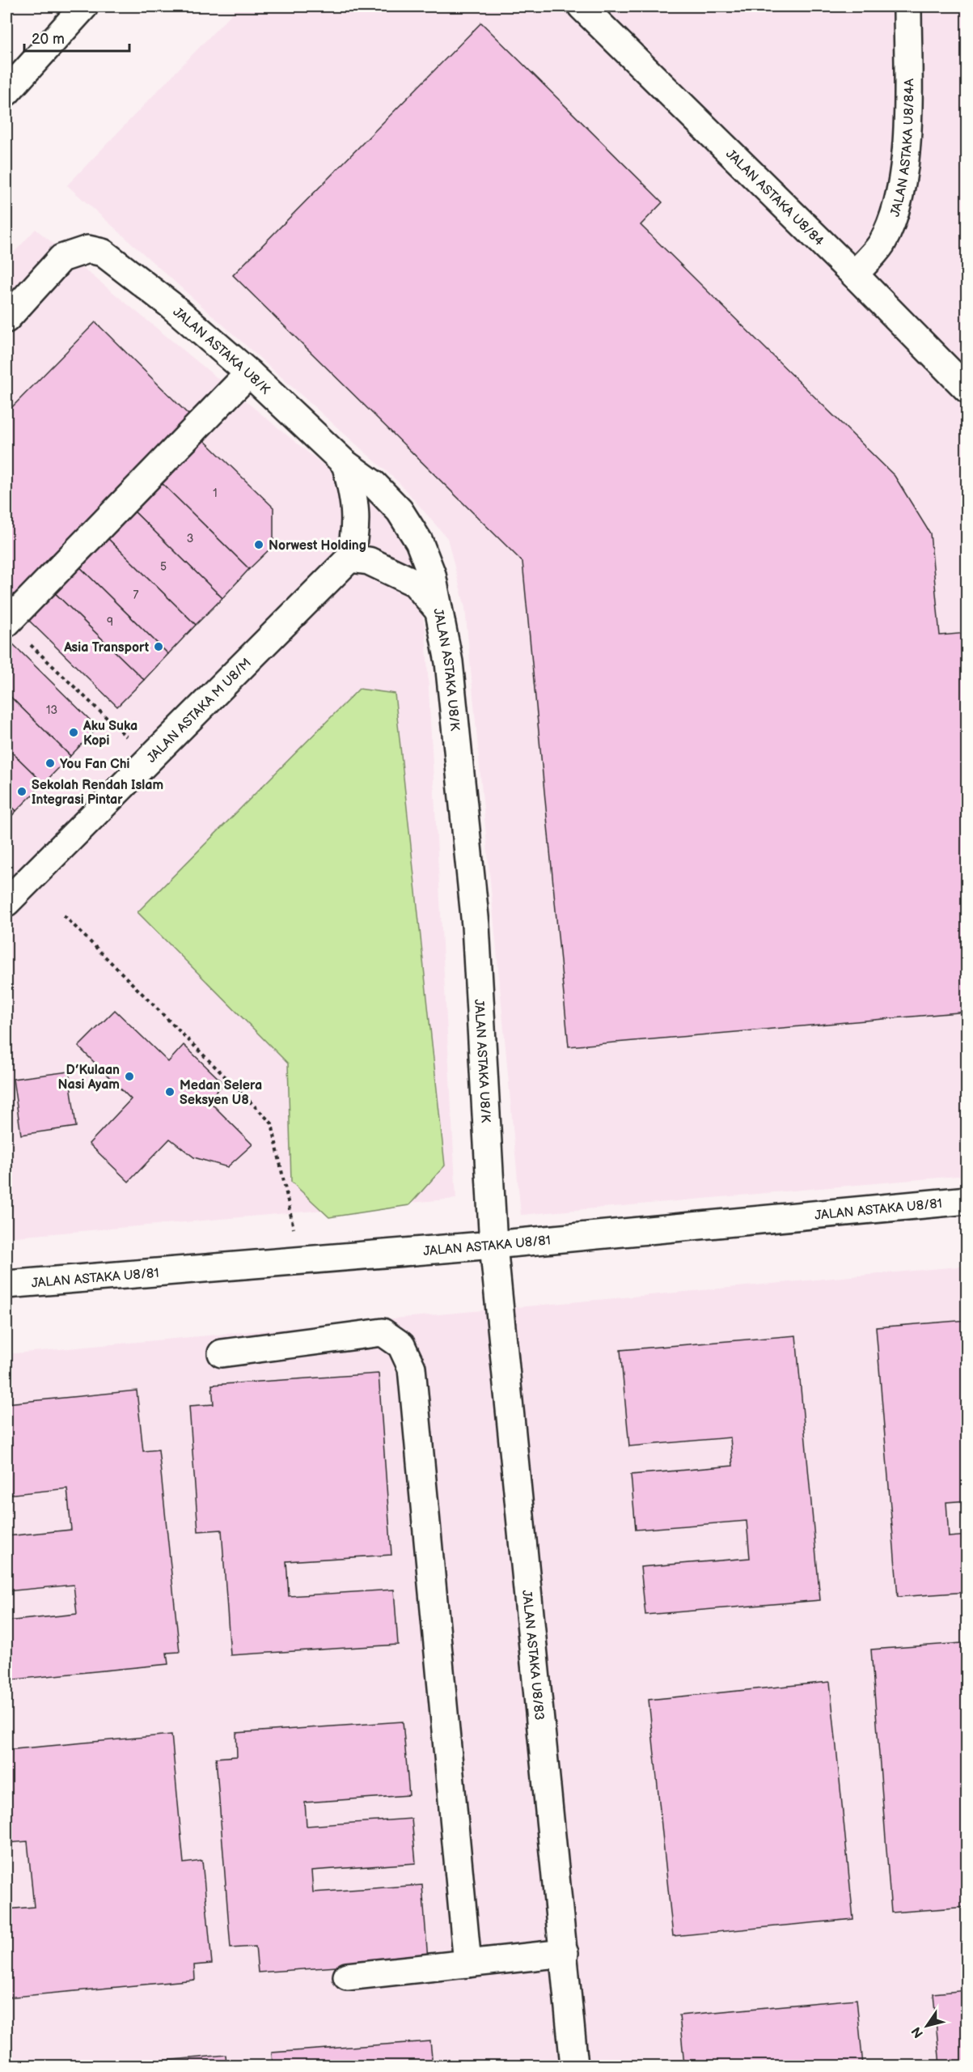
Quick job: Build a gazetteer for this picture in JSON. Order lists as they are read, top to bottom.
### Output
{
  "streets": {
    "street": [
      "JALAN ASTAKA U8/84A",
      "JALAN ASTAKA U8/84",
      "JALAN ASTAKA U8/K",
      "JALAN ASTAKA M U8/M",
      "JALAN ASTAKA U8/81",
      "JALAN ASTAKA U8/83"
    ]
  },
  "crossings": [
    ["JALAN ASTAKA U8/84A", "JALAN ASTAKA U8/84"],
    ["JALAN ASTAKA U8/K", "JALAN ASTAKA U8/81"],
    ["JALAN ASTAKA U8/K", "JALAN ASTAKA U8/83"],
    ["JALAN ASTAKA U8/81", "JALAN ASTAKA U8/83"]
  ],
  "places": [
    "Norwest Holding",
    "Asia Transport",
    "Aku Suka Kopi",
    "You Fan Chi",
    "Sekolah Rendah Islam Integrasi Pintar",
    "D’Kulaan Nasi Ayam",
    "Medan Selera Seksyen U8"
  ],
  "house_numbers": [
    "1",
    "3",
    "5",
    "7",
    "9",
    "13"
  ],
  "scale_bar": "20 m",
  "north": "bottom left"
}
